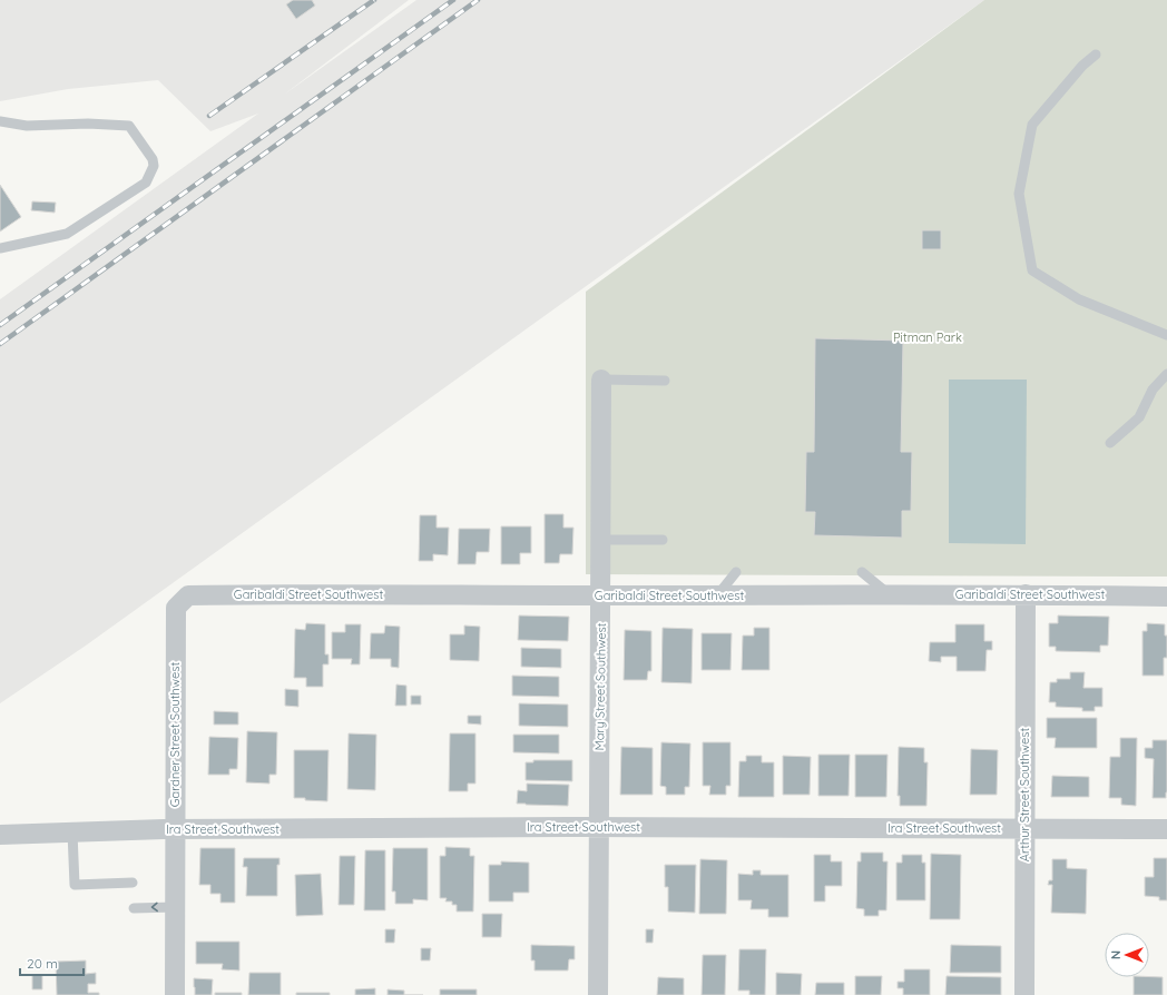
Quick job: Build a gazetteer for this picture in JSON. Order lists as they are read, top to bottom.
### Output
{
  "streets": {
    "street": [
      "Garibaldi Street Southwest",
      "Mary Street Southwest",
      "Gardner Street Southwest",
      "Arthur Street Southwest",
      "Ira Street Southwest"
    ]
  },
  "crossings": [
    ["Garibaldi Street Southwest", "Mary Street Southwest"],
    ["Garibaldi Street Southwest", "Gardner Street Southwest"],
    ["Garibaldi Street Southwest", "Arthur Street Southwest"],
    ["Mary Street Southwest", "Ira Street Southwest"],
    ["Gardner Street Southwest", "Ira Street Southwest"],
    ["Arthur Street Southwest", "Ira Street Southwest"]
  ],
  "parks": ["Pitman Park"],
  "scale_bar": "20 m",
  "north": "left"
}
